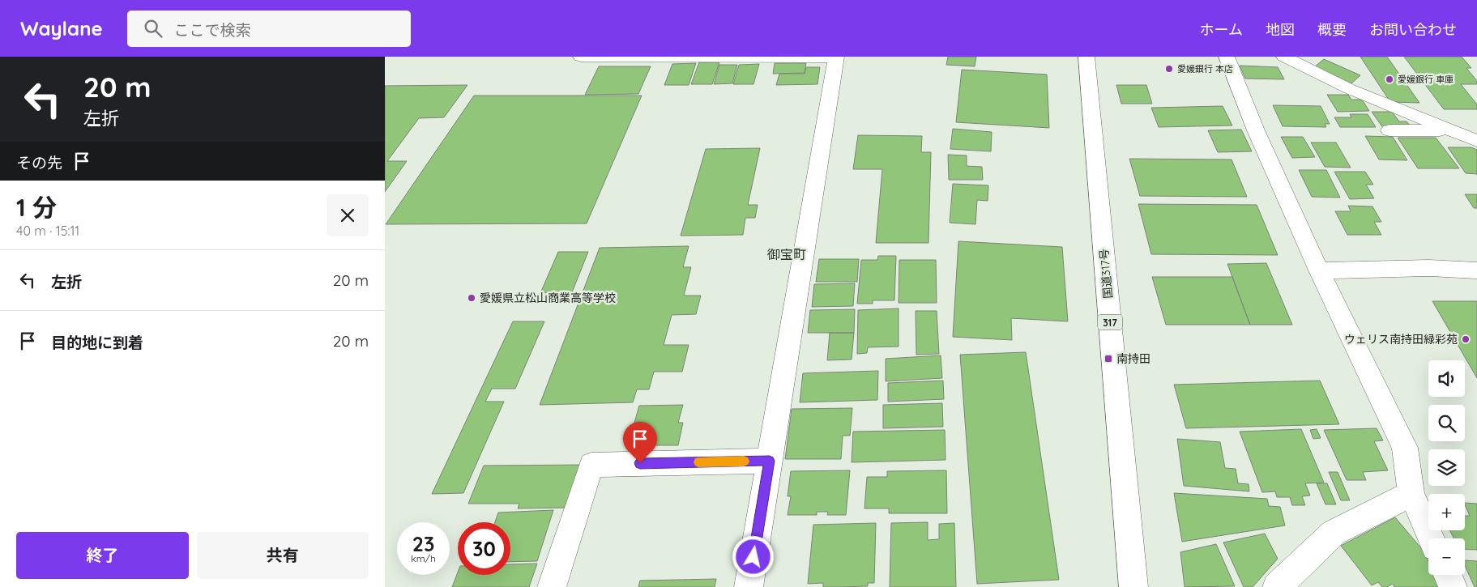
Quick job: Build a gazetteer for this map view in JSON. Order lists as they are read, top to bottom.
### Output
{
  "streets": {
    "main road": ["国道317号", "317"]
  },
  "districts": ["御宝町"],
  "places": {
    "other": [
      "愛媛銀行 本店",
      "愛媛銀行 車庫",
      "愛媛県立松山商業高等学校",
      "ウェリス南持田緑彩苑"
    ],
    "transit": ["南持田"]
  },
  "page": {
    "header": "Waylane",
    "search": "ここで検索",
    "nav": [
      "ホーム",
      "地図",
      "概要",
      "お問い合わせ"
    ],
    "turn": ["20 m", "左折"],
    "then": "その先",
    "heading": ["1 分", "40 m · 15:11"],
    "list": [
      {
        "name": "左折",
        "value": "20 m"
      },
      {
        "name": "目的地に到着",
        "value": "20 m"
      }
    ],
    "map_buttons": ["+", "−"],
    "speed": "23 km/h",
    "limit": "30",
    "buttons": ["終了", "共有"]
  }
}
